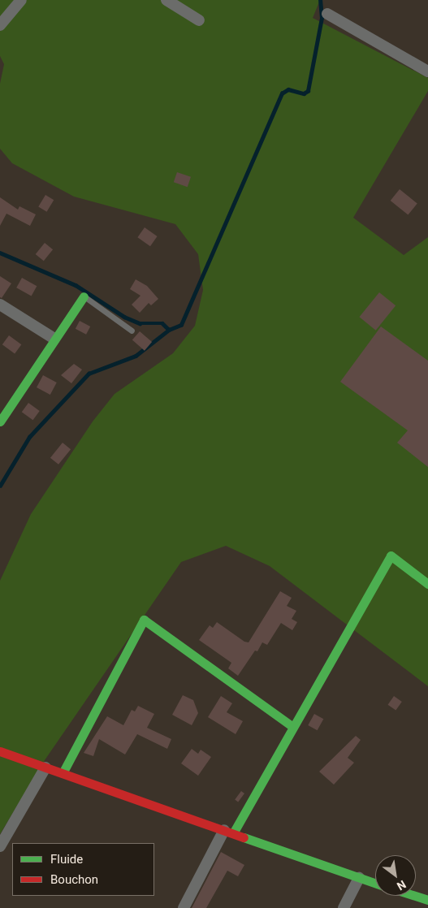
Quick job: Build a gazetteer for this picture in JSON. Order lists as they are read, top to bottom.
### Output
{
  "legend": ["Fluide", "Bouchon"],
  "north": "bottom right"
}
